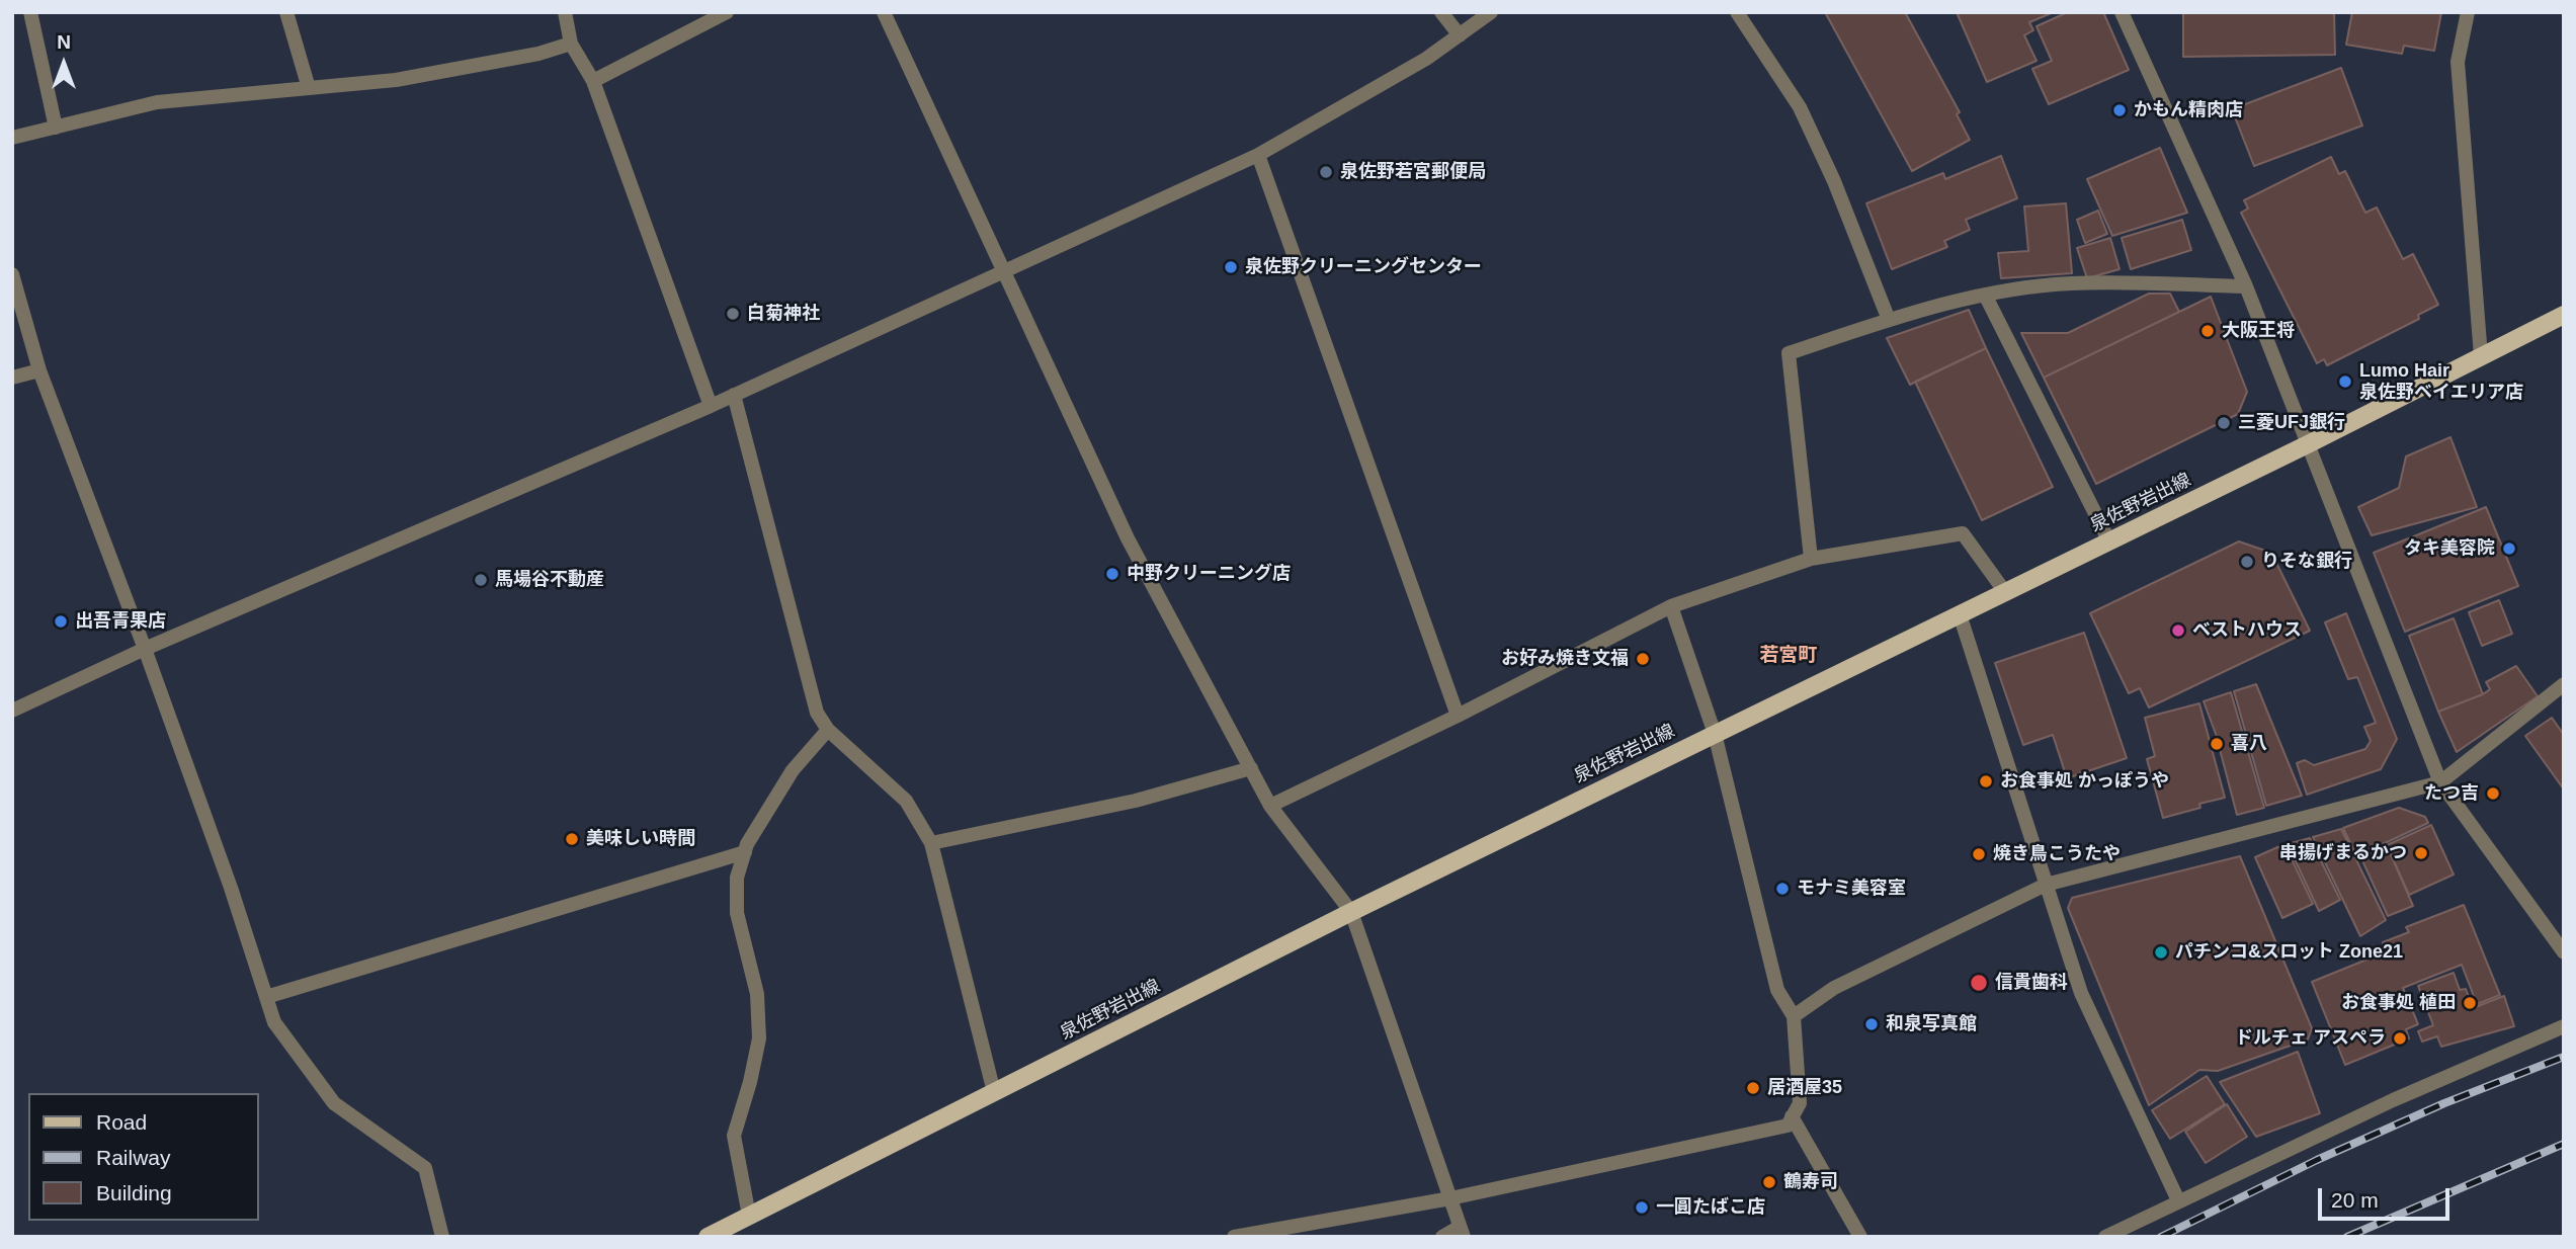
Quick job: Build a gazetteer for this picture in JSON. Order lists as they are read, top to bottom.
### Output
{
  "streets": {
    "main road": ["泉佐野岩出線"]
  },
  "districts": ["若宮町"],
  "places": [
    "かもん精肉店",
    "泉佐野若宮郵便局",
    "泉佐野クリーニングセンター",
    "白菊神社",
    "大阪王将",
    "Lumo Hair 泉佐野ベイエリア店",
    "三菱UFJ銀行",
    "タキ美容院",
    "りそな銀行",
    "中野クリーニング店",
    "馬場谷不動産",
    "出吾青果店",
    "ベストハウス",
    "お好み焼き文福",
    "喜八",
    "お食事処 かっぽうや",
    "たつ吉",
    "美味しい時間",
    "串揚げまるかつ",
    "焼き鳥こうたや",
    "モナミ美容室",
    "パチンコ&スロット Zone21",
    "信貴歯科",
    "お食事処 植田",
    "和泉写真館",
    "ドルチェ アスペラ",
    "居酒屋35",
    "鶴寿司",
    "一圓たばこ店"
  ],
  "legend": ["Road", "Railway", "Building"],
  "scale_bar": "20 m",
  "north": "top"
}
